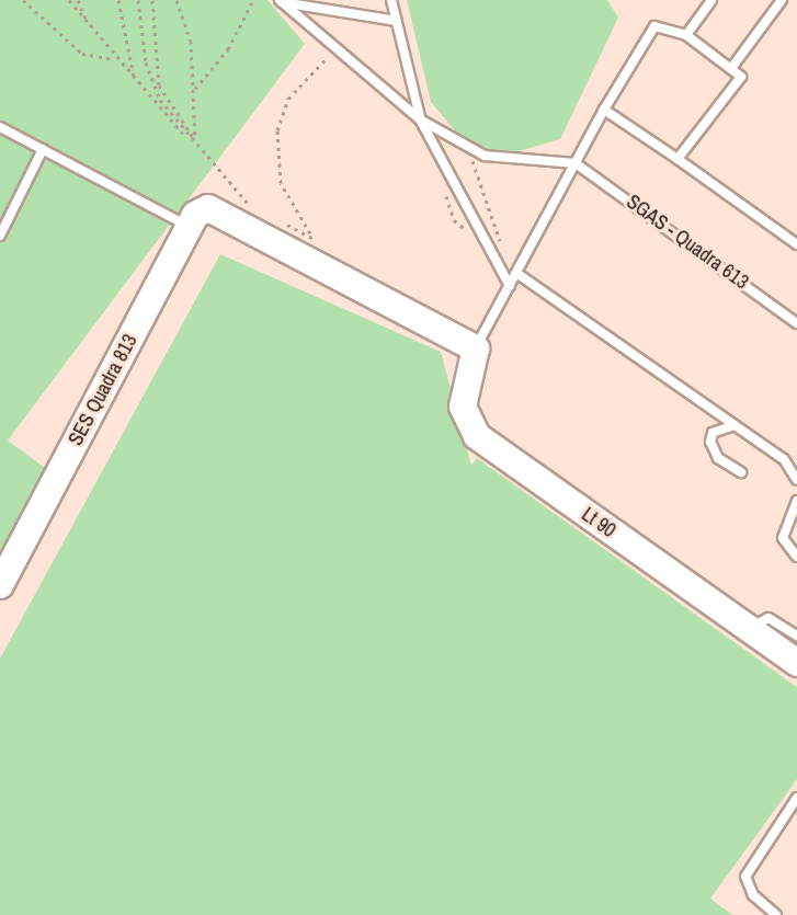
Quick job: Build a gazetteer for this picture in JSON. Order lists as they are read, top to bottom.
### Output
{
  "streets": {
    "street": ["SES Quadra 813", "Lt 90"],
    "lane": ["SGAS - Quadra 613"]
  },
  "crossings": [
    ["SGAS - Quadra 613", "Lt 90"]
  ]
}
